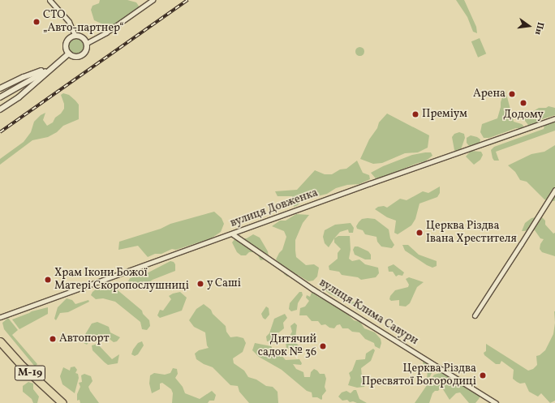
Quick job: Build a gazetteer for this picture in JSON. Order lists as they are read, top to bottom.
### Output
{
  "streets": {
    "highway": ["М-19"],
    "street": ["вулиця Довженка", "вулиця Клима Савури"]
  },
  "crossings": [
    ["вулиця Довженка", "вулиця Клима Савури"]
  ],
  "places": [
    "СТО „Авто-партнер“",
    "Арена",
    "Додому",
    "Преміум",
    "Церква Різдва Івана Хрестителя",
    "Храм Ікони Божої Матері Скоропослушниці",
    "у Саші",
    "Автопорт",
    "Дитячий садок № 36",
    "Церква Різдва Пресвятої Богородиці"
  ],
  "north": "right"
}
